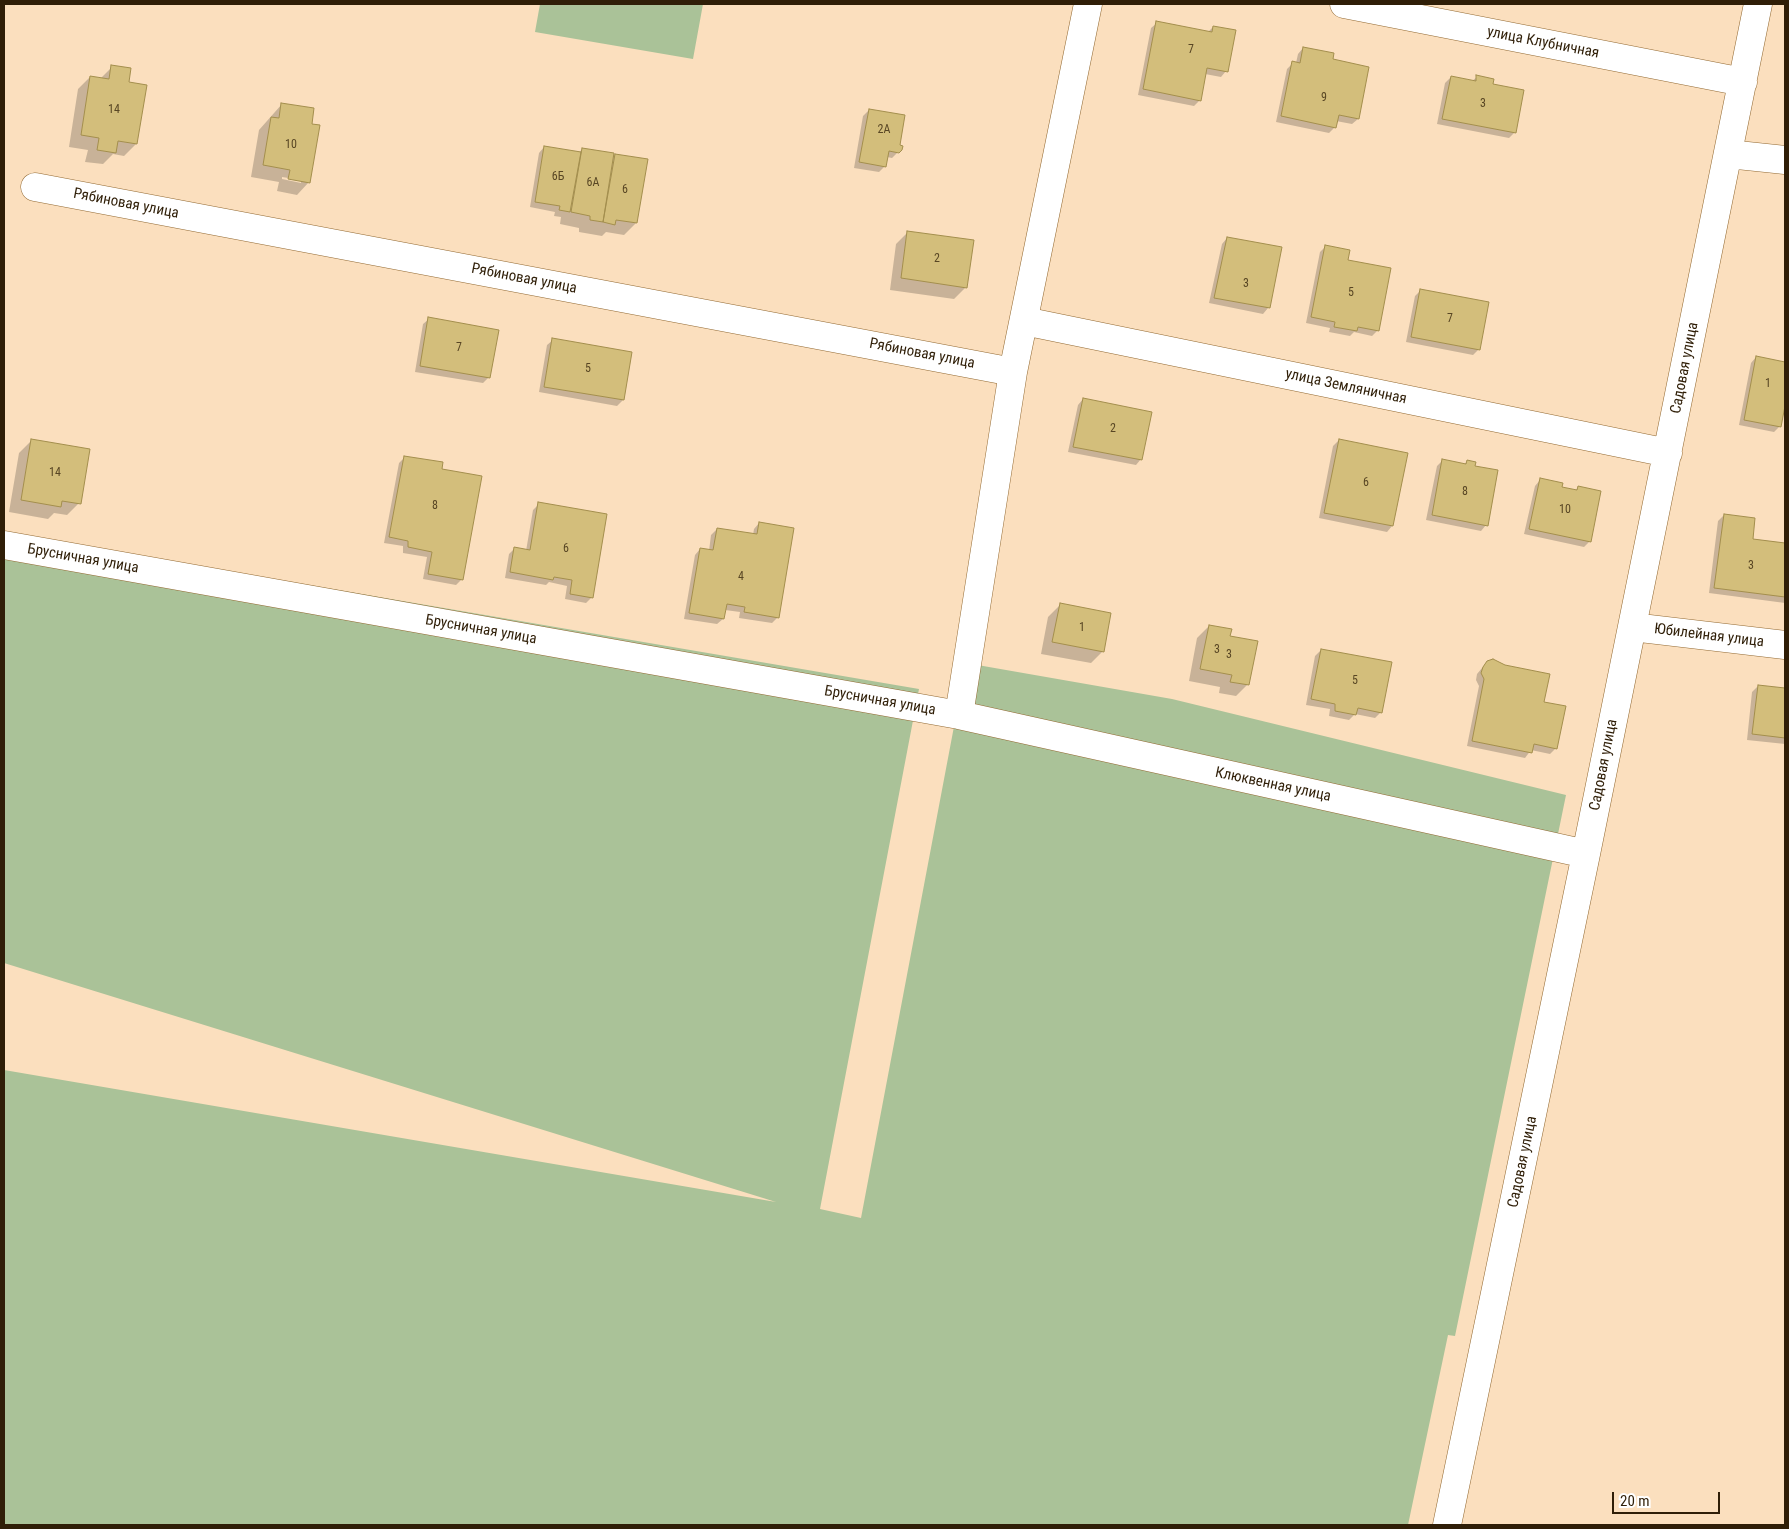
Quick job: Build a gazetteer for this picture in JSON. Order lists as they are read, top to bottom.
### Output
{
  "streets": {
    "street": [
      "улица Клубничная",
      "Рябиновая улица",
      "Садовая улица",
      "улица Земляничная",
      "Брусничная улица",
      "Юбилейная улица",
      "Клюквенная улица"
    ]
  },
  "crossings": [
    ["улица Клубничная", "Садовая улица"],
    ["Садовая улица", "улица Земляничная"],
    ["Садовая улица", "Юбилейная улица"],
    ["Садовая улица", "Клюквенная улица"],
    ["Брусничная улица", "Клюквенная улица"]
  ],
  "house_numbers": [
    "7",
    "9",
    "3",
    "14",
    "2А",
    "10",
    "6Б",
    "6А",
    "6",
    "2",
    "3",
    "5",
    "7",
    "7",
    "5",
    "1",
    "2",
    "14",
    "6",
    "8",
    "8",
    "10",
    "6",
    "3",
    "4",
    "1",
    "3",
    "3",
    "5"
  ],
  "scale_bar": "20 m"
}
